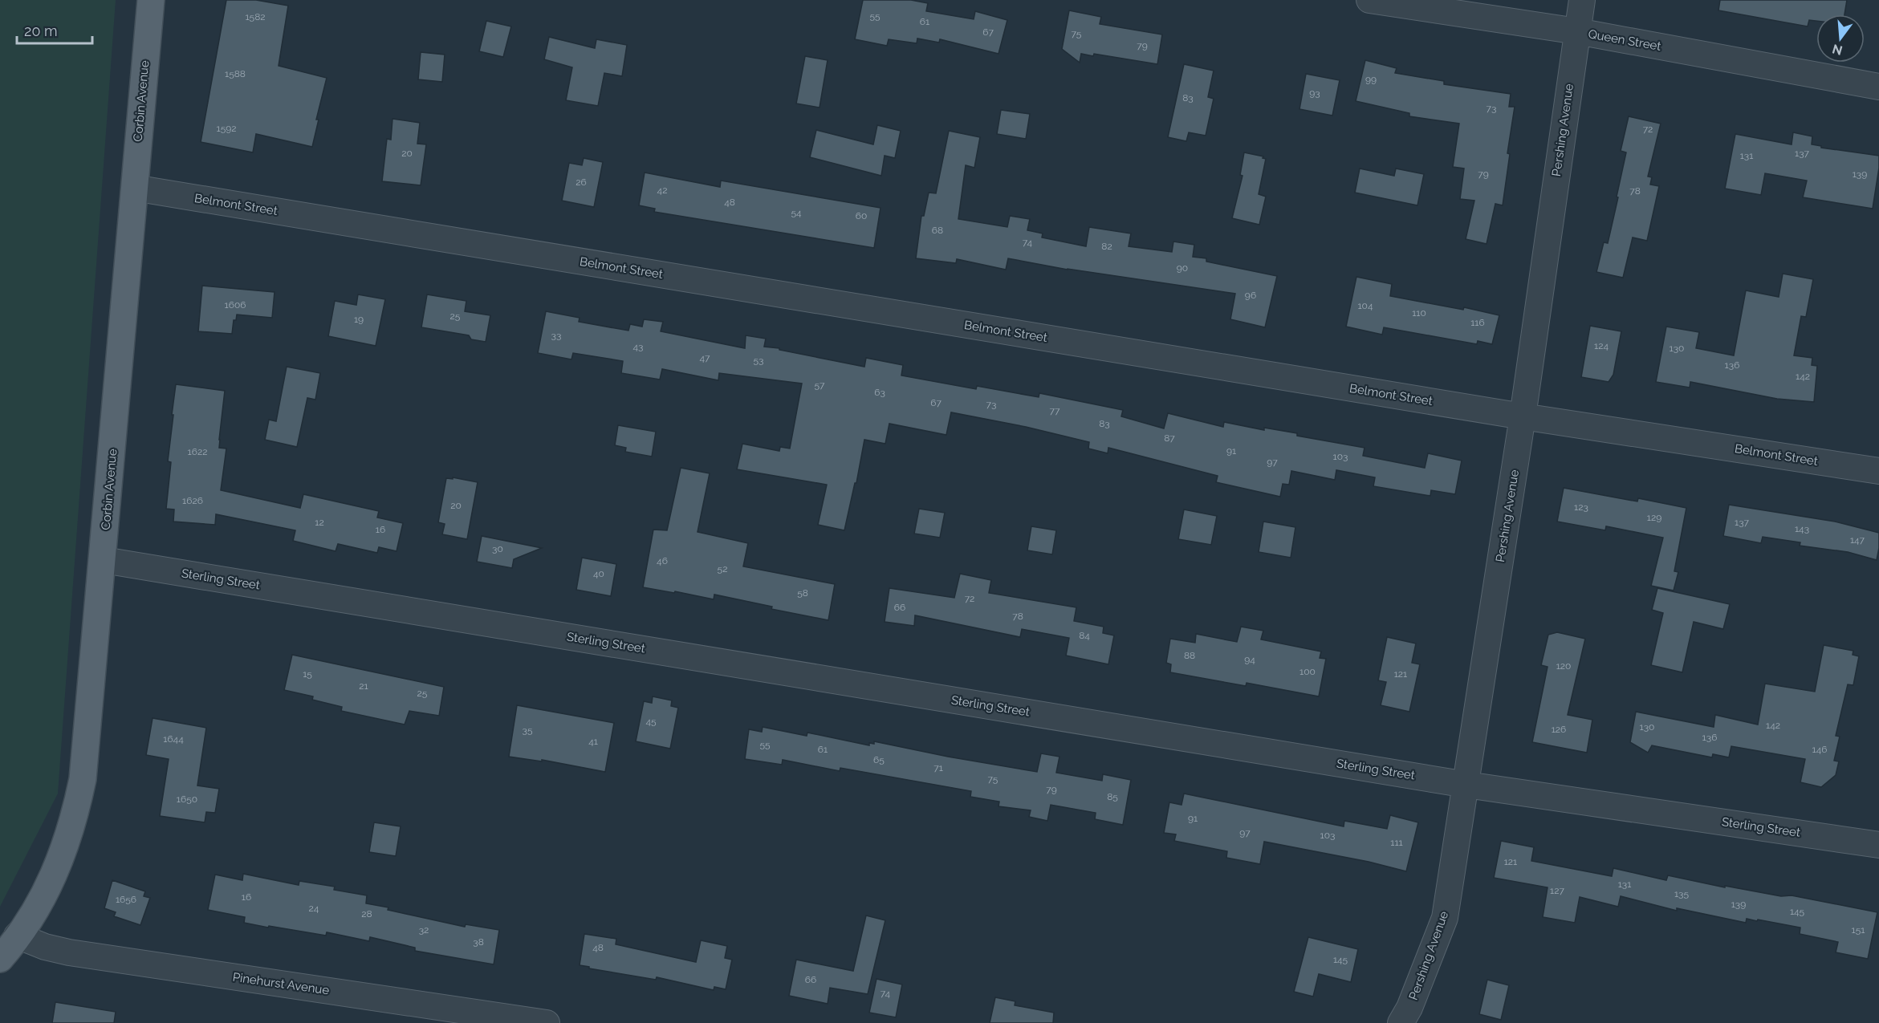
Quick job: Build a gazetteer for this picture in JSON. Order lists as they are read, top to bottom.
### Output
{
  "streets": {
    "main road": ["Corbin Avenue"],
    "street": [
      "Queen Street",
      "Pershing Avenue",
      "Belmont Street",
      "Sterling Street",
      "Pinehurst Avenue"
    ]
  },
  "crossings": [
    ["Queen Street", "Pershing Avenue"],
    ["Corbin Avenue", "Belmont Street"],
    ["Corbin Avenue", "Sterling Street"],
    ["Corbin Avenue", "Pinehurst Avenue"],
    ["Pershing Avenue", "Belmont Street"],
    ["Pershing Avenue", "Sterling Street"]
  ],
  "house_numbers": [
    "55",
    "1582",
    "61",
    "67",
    "75",
    "79",
    "1588",
    "99",
    "93",
    "83",
    "73",
    "1592",
    "72",
    "20",
    "137",
    "131",
    "79",
    "139",
    "26",
    "42",
    "78",
    "48",
    "54",
    "60",
    "68",
    "74",
    "82",
    "90",
    "96",
    "1606",
    "104",
    "110",
    "25",
    "19",
    "116",
    "33",
    "124",
    "43",
    "130",
    "47",
    "53",
    "136",
    "142",
    "57",
    "63",
    "67",
    "73",
    "77",
    "83",
    "87",
    "91",
    "1622",
    "103",
    "97",
    "1626",
    "20",
    "123",
    "129",
    "12",
    "137",
    "143",
    "16",
    "147",
    "30",
    "46",
    "52",
    "40",
    "58",
    "72",
    "66",
    "78",
    "84",
    "88",
    "94",
    "120",
    "100",
    "15",
    "121",
    "21",
    "25",
    "45",
    "142",
    "130",
    "126",
    "35",
    "136",
    "1644",
    "41",
    "55",
    "61",
    "146",
    "65",
    "71",
    "75",
    "79",
    "85",
    "1650",
    "91",
    "97",
    "103",
    "111",
    "121",
    "131",
    "127",
    "135",
    "16",
    "1656",
    "139",
    "24",
    "145",
    "28",
    "32",
    "151",
    "38",
    "48",
    "145",
    "66",
    "74"
  ],
  "scale_bar": "20 m",
  "north": "bottom"
}
